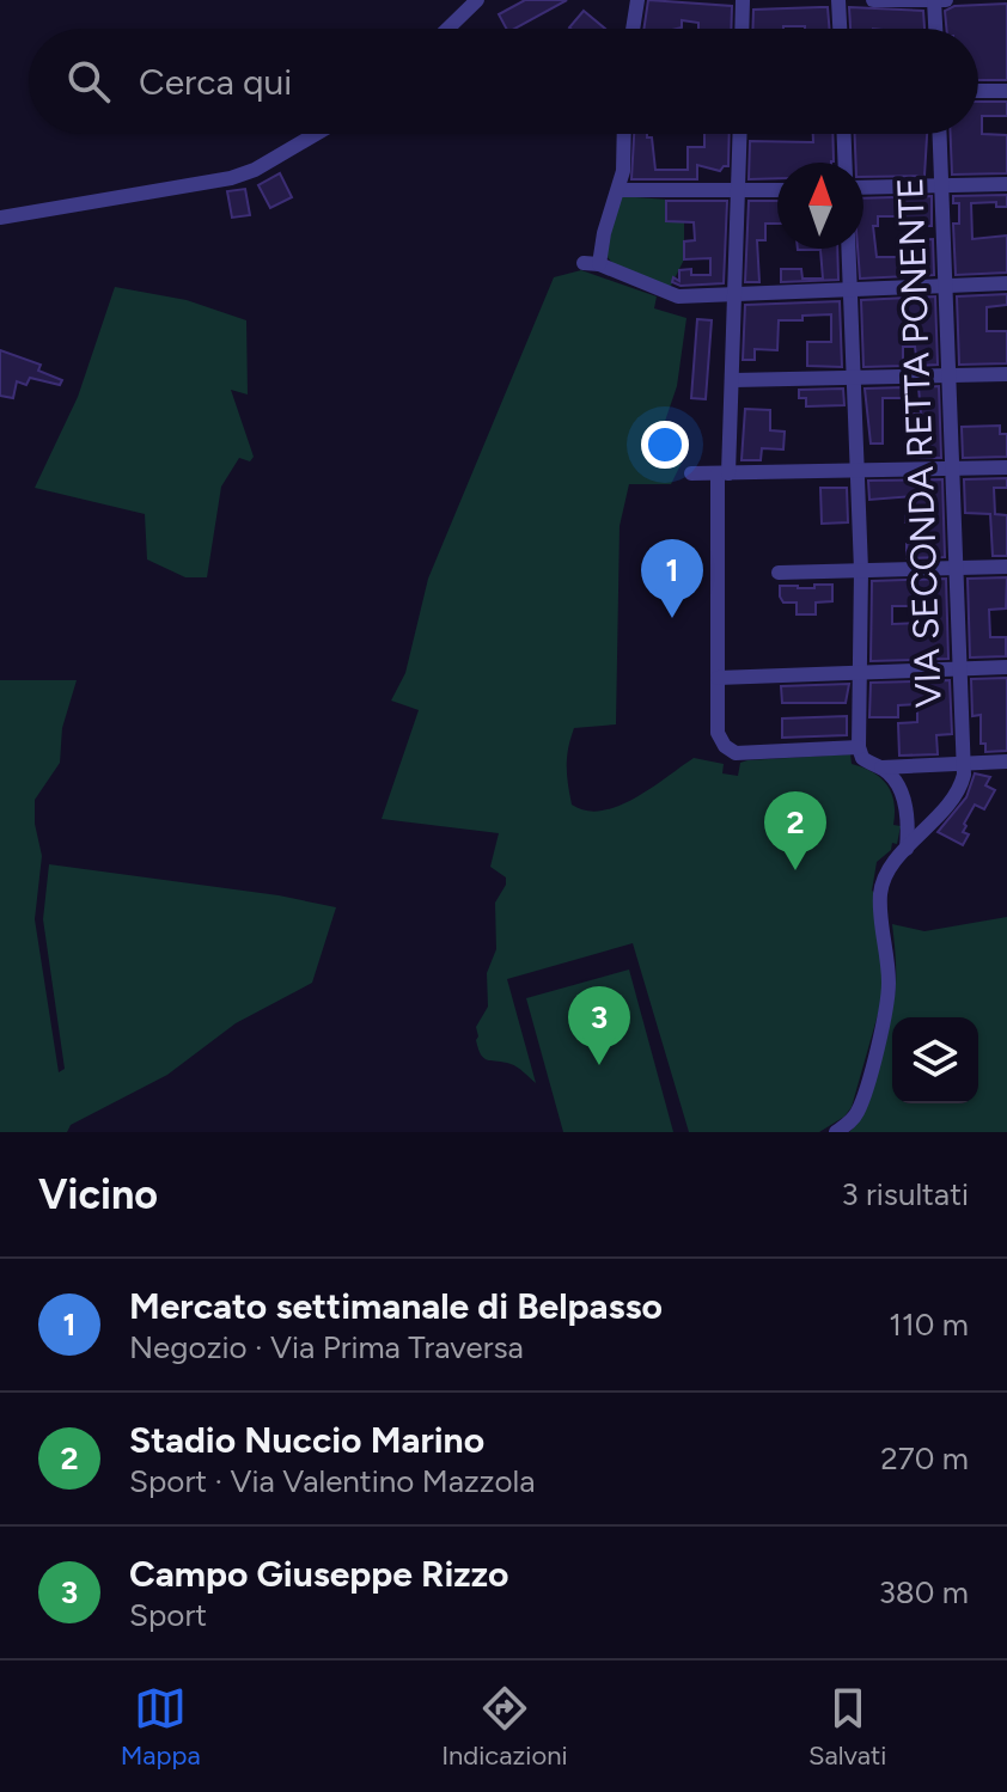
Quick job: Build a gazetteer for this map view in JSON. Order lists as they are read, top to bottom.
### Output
{
  "streets": {
    "street": ["VIA SECONDA RETTA PONENTE"]
  },
  "north": "top",
  "page": {
    "search": "Cerca qui",
    "pins": ["1", "2", "3"],
    "heading": ["Vicino", "3 risultati"],
    "list": [
      {
        "mark": "1",
        "name": "Mercato settimanale di Belpasso",
        "note": "Negozio · Via Prima Traversa",
        "value": "110 m"
      },
      {
        "mark": "2",
        "name": "Stadio Nuccio Marino",
        "note": "Sport · Via Valentino Mazzola",
        "value": "270 m"
      },
      {
        "mark": "3",
        "name": "Campo Giuseppe Rizzo",
        "note": "Sport",
        "value": "380 m"
      }
    ],
    "nav": ["Mappa", "Indicazioni", "Salvati"]
  }
}
